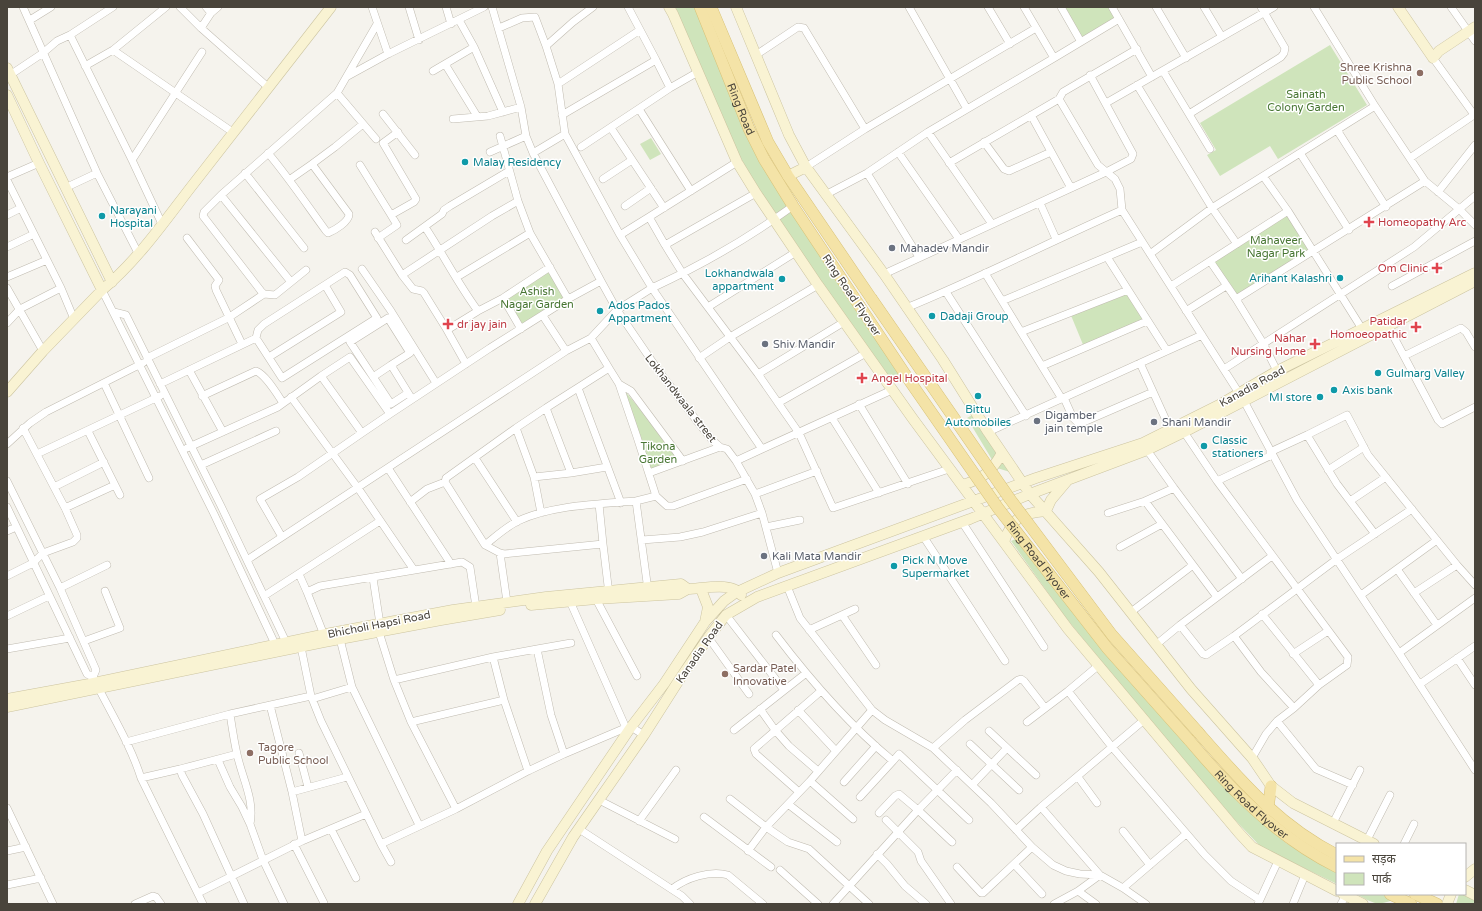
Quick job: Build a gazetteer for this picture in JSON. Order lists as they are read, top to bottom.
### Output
{
  "streets": {
    "main road": ["Ring Road", "Ring Road Flyover"],
    "street": ["Kanadia Road", "Lokhandwaala street", "Bhicholi Hapsi Road"]
  },
  "crossings": [
    ["Ring Road", "Ring Road Flyover"],
    ["Kanadia Road", "Lokhandwaala street"]
  ],
  "parks": [
    "Sainath Colony Garden",
    "Mahaveer Nagar Park",
    "Ashish Nagar Garden",
    "Tikona Garden"
  ],
  "places": {
    "other": [
      "Shree Krishna Public School",
      "Malay Residency",
      "Narayani Hospital",
      "Mahadev Mandir",
      "Arihant Kalashri",
      "Lokhandwala appartment",
      "Ados Pados Appartment",
      "Dadaji Group",
      "Shiv Mandir",
      "Gulmarg Valley",
      "Axis bank",
      "Bittu Automobiles",
      "MI store",
      "Digamber jain temple",
      "Shani Mandir",
      "Classic stationers",
      "Kali Mata Mandir",
      "Pick N Move Supermarket",
      "Sardar Patel Innovative",
      "Tagore Public School"
    ],
    "health": [
      "Homeopathy Arc",
      "Om Clinic",
      "dr jay jain",
      "Patidar Homoeopathic",
      "Nahar Nursing Home",
      "Angel Hospital"
    ]
  },
  "legend": ["सड़क", "पार्क"]
}
